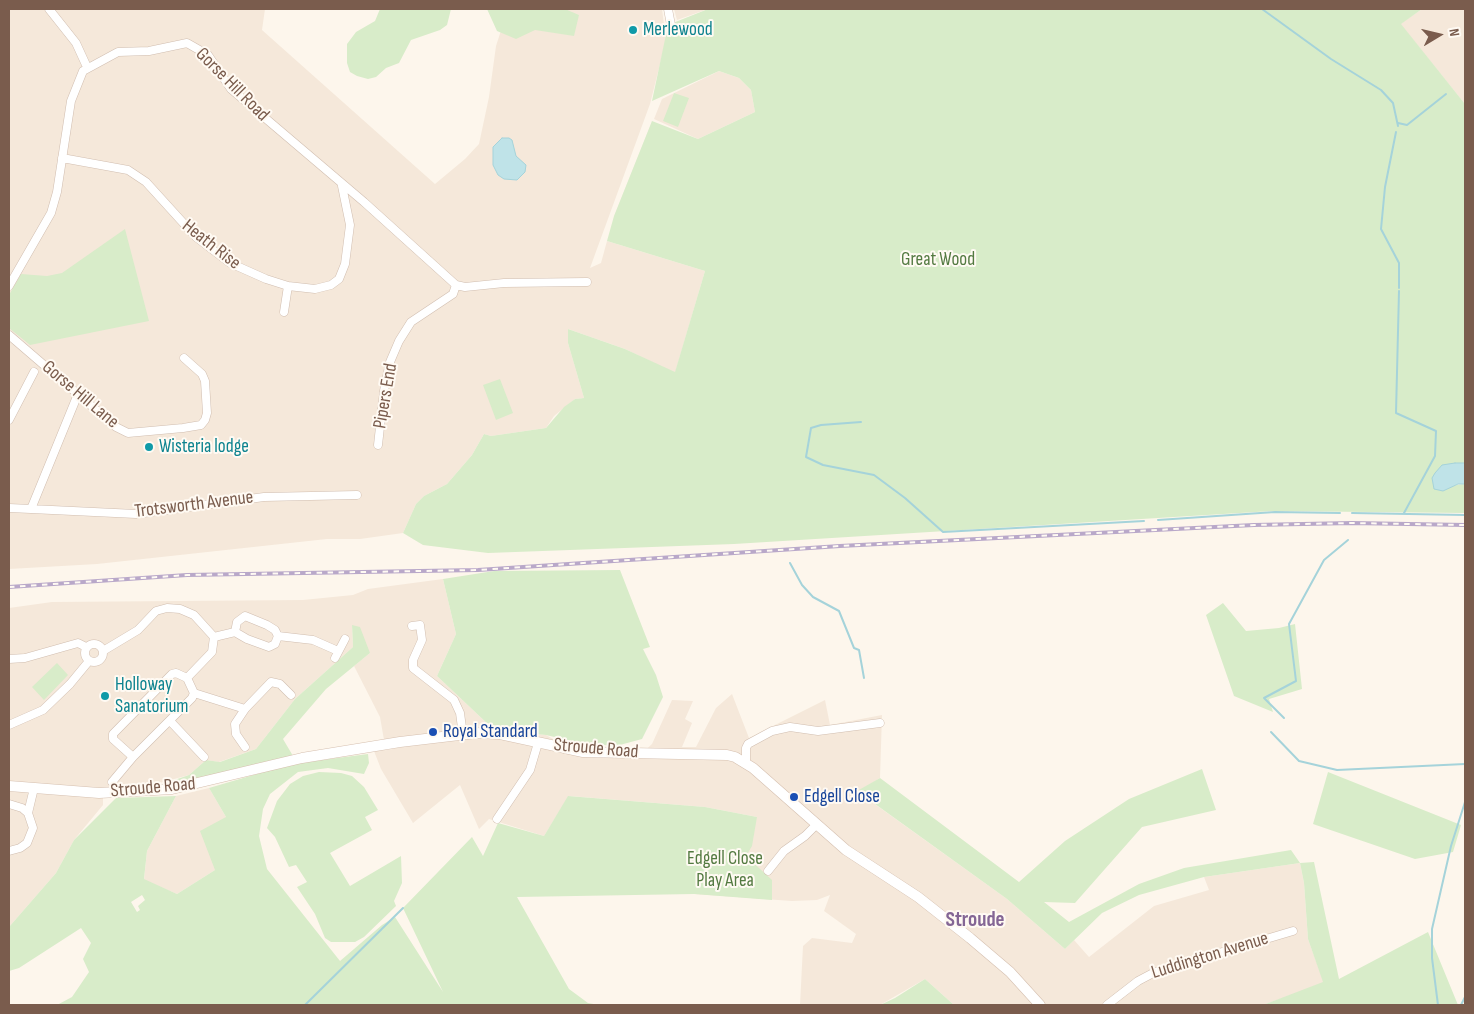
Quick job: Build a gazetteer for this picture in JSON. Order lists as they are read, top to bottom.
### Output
{
  "streets": {
    "street": [
      "Gorse Hill Road",
      "Heath Rise",
      "Gorse Hill Lane",
      "Pipers End",
      "Trotsworth Avenue",
      "Stroude Road",
      "Luddington Avenue"
    ]
  },
  "crossings": [
    ["Gorse Hill Road", "Heath Rise"],
    ["Gorse Hill Road", "Pipers End"]
  ],
  "districts": ["Stroude"],
  "parks": ["Great Wood", "Edgell Close Play Area"],
  "places": [
    "Merlewood",
    "Wisteria lodge",
    "Holloway Sanatorium",
    "Royal Standard",
    "Edgell Close"
  ],
  "north": "right"
}
